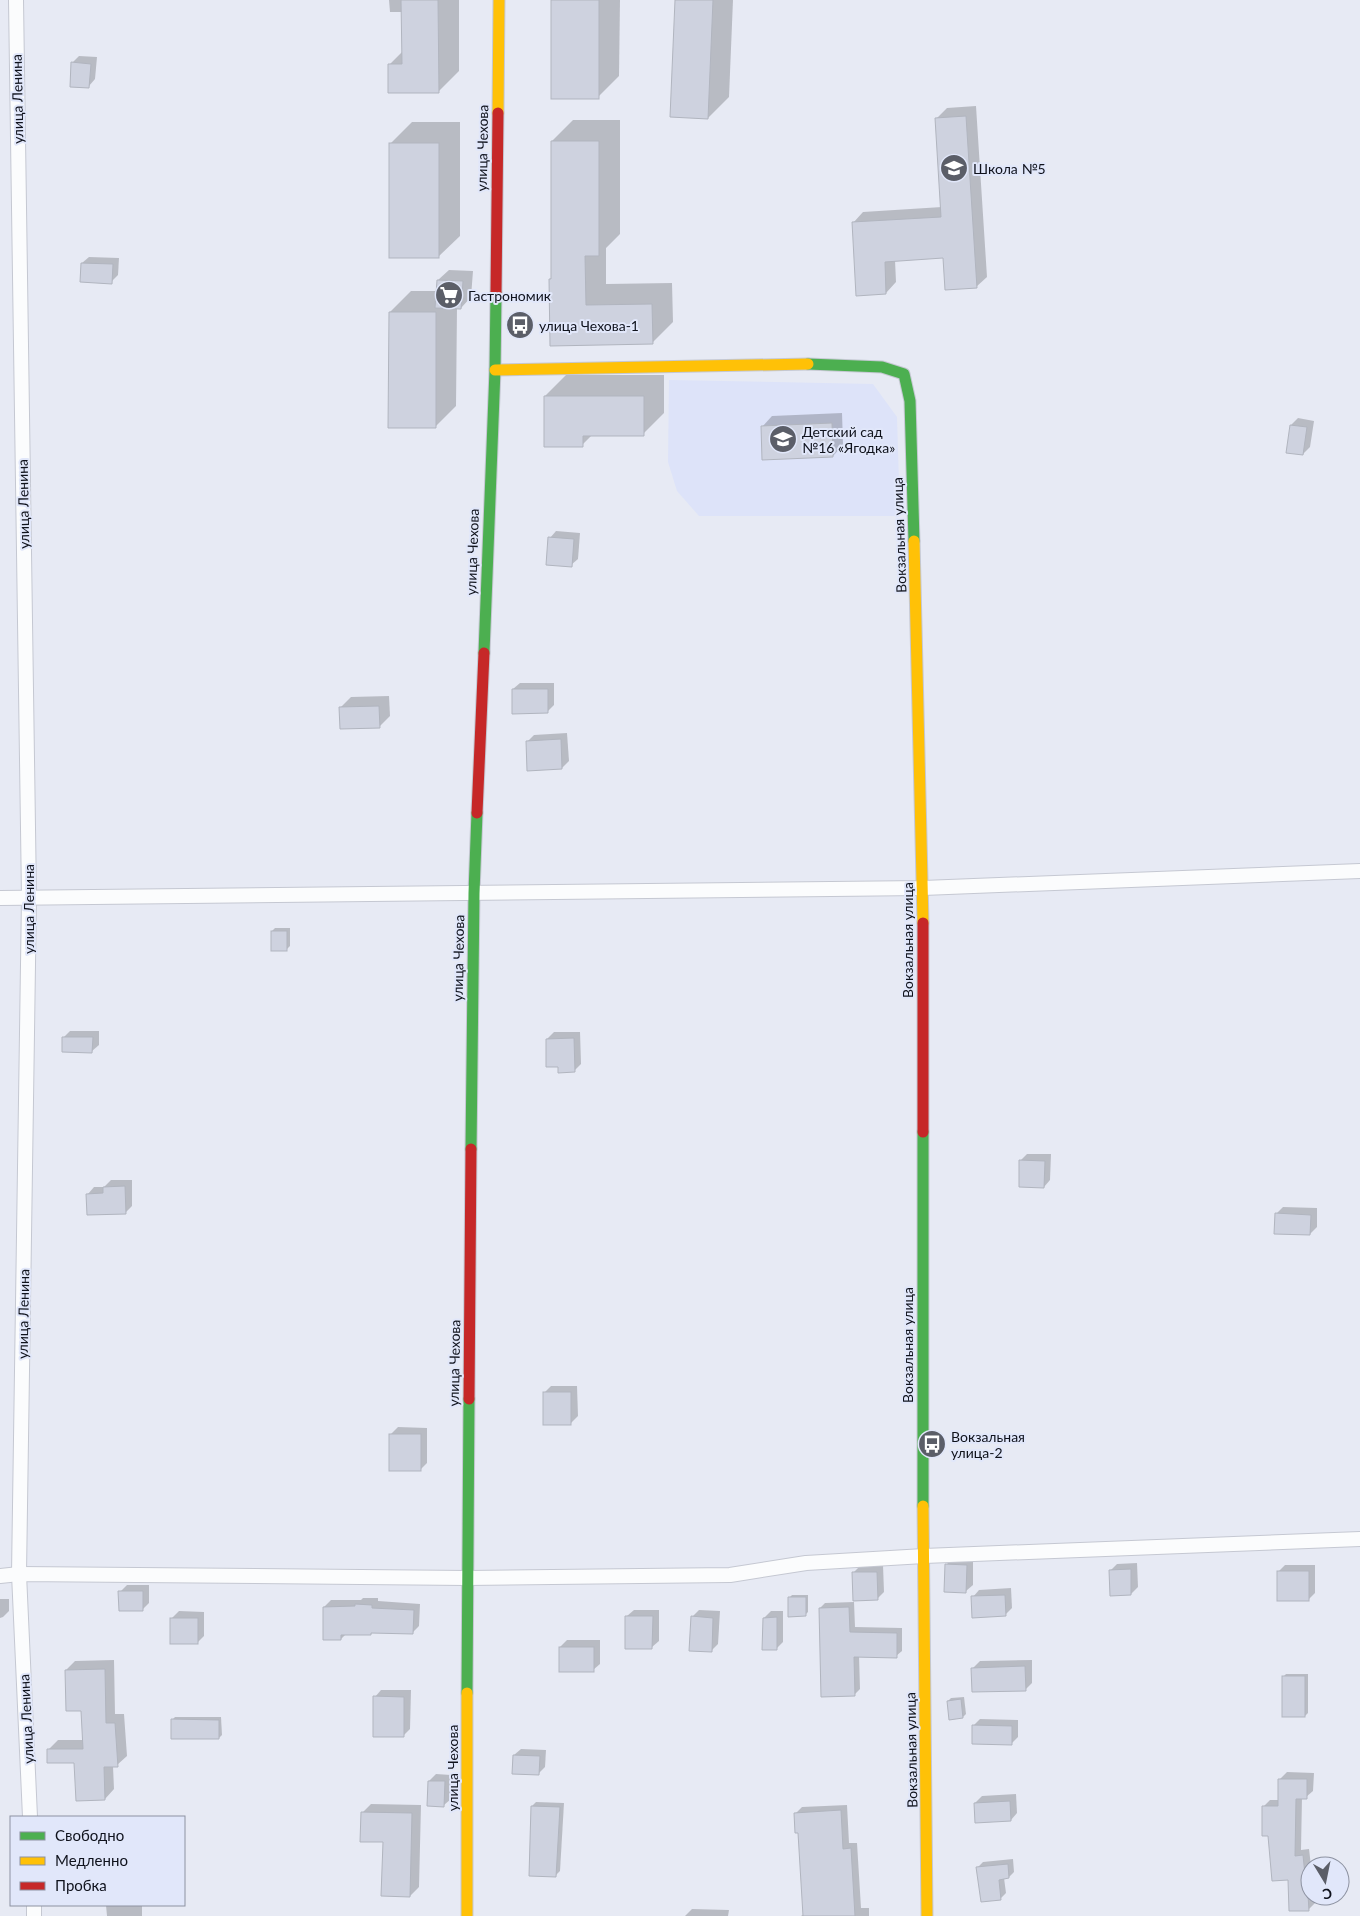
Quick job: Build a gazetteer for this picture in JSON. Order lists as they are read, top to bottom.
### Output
{
  "streets": {
    "street": ["улица Ленина", "улица Чехова", "Вокзальная улица"]
  },
  "crossings": [
    ["улица Чехова", "Вокзальная улица"]
  ],
  "places": {
    "school or university": ["Школа №5", "Детский сад №16 «Ягодка»"],
    "supermarket": ["Гастрономик"],
    "bus stop": ["улица Чехова-1", "Вокзальная улица-2"]
  },
  "legend": ["Свободно", "Медленно", "Пробка"],
  "north": "bottom"
}
